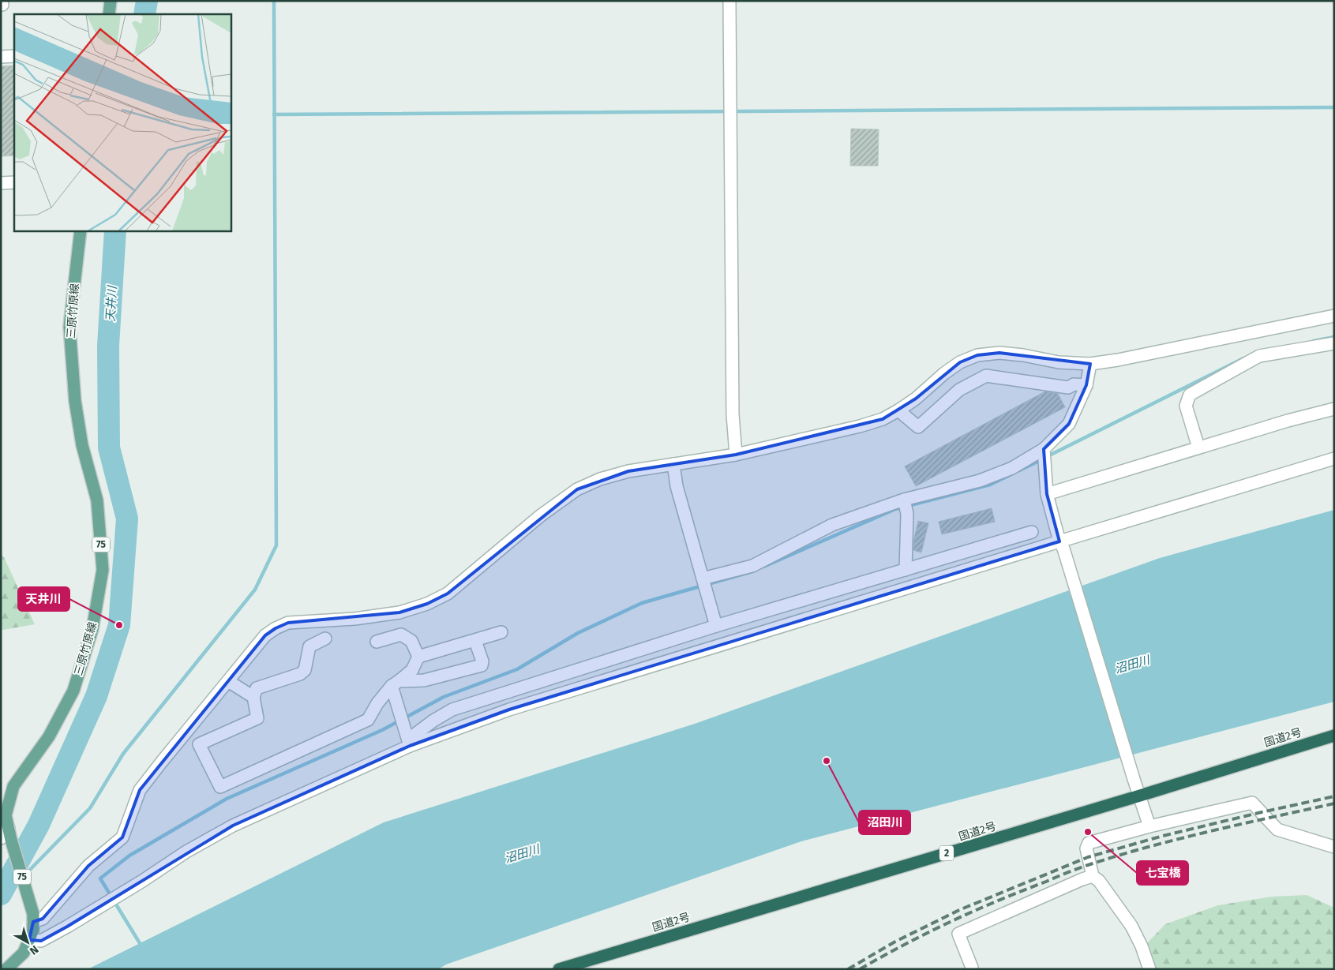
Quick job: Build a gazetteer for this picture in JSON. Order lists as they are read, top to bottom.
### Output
{
  "streets": {
    "highway": ["国道2号", "2"],
    "main road": ["三原竹原線", "75"]
  },
  "water": ["天井川", "沼田川"],
  "places": ["天井川", "沼田川", "七宝橋"],
  "north": "bottom right"
}
